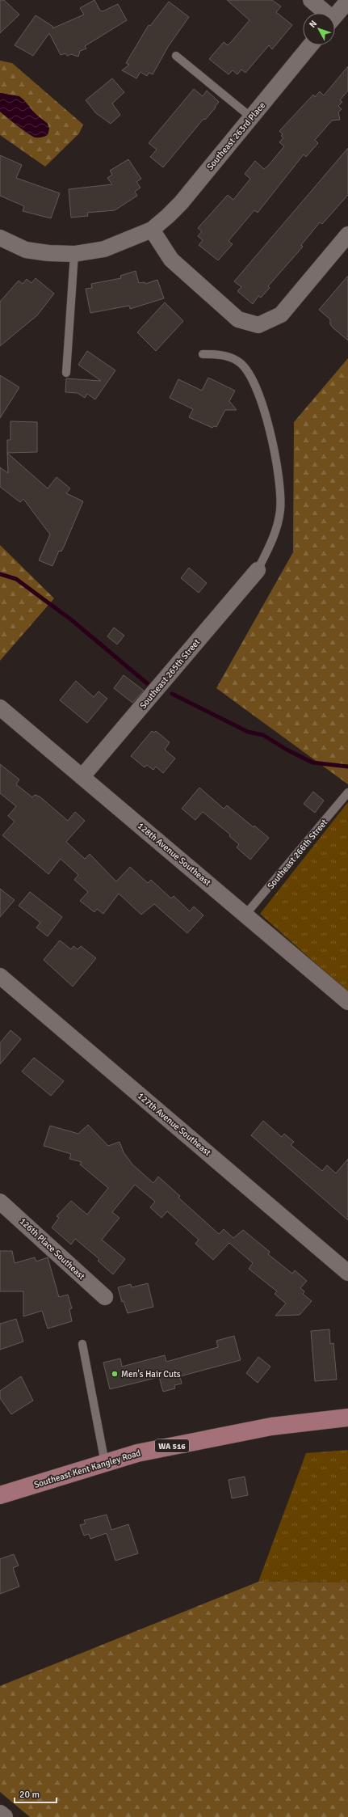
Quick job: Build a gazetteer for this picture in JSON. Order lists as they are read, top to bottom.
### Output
{
  "streets": {
    "main road": ["WA 516", "Southeast Kent Kangley Road"],
    "street": [
      "Southeast 263rd Place",
      "Southeast 265th Street",
      "128th Avenue Southeast",
      "127th Avenue Southeast",
      "126th Place Southeast"
    ],
    "lane": ["Southeast 266th Street"]
  },
  "crossings": [
    ["Southeast 265th Street", "128th Avenue Southeast"],
    ["128th Avenue Southeast", "Southeast 266th Street"]
  ],
  "places": ["Men's Hair Cuts"],
  "scale_bar": "20 m",
  "north": "top left"
}
